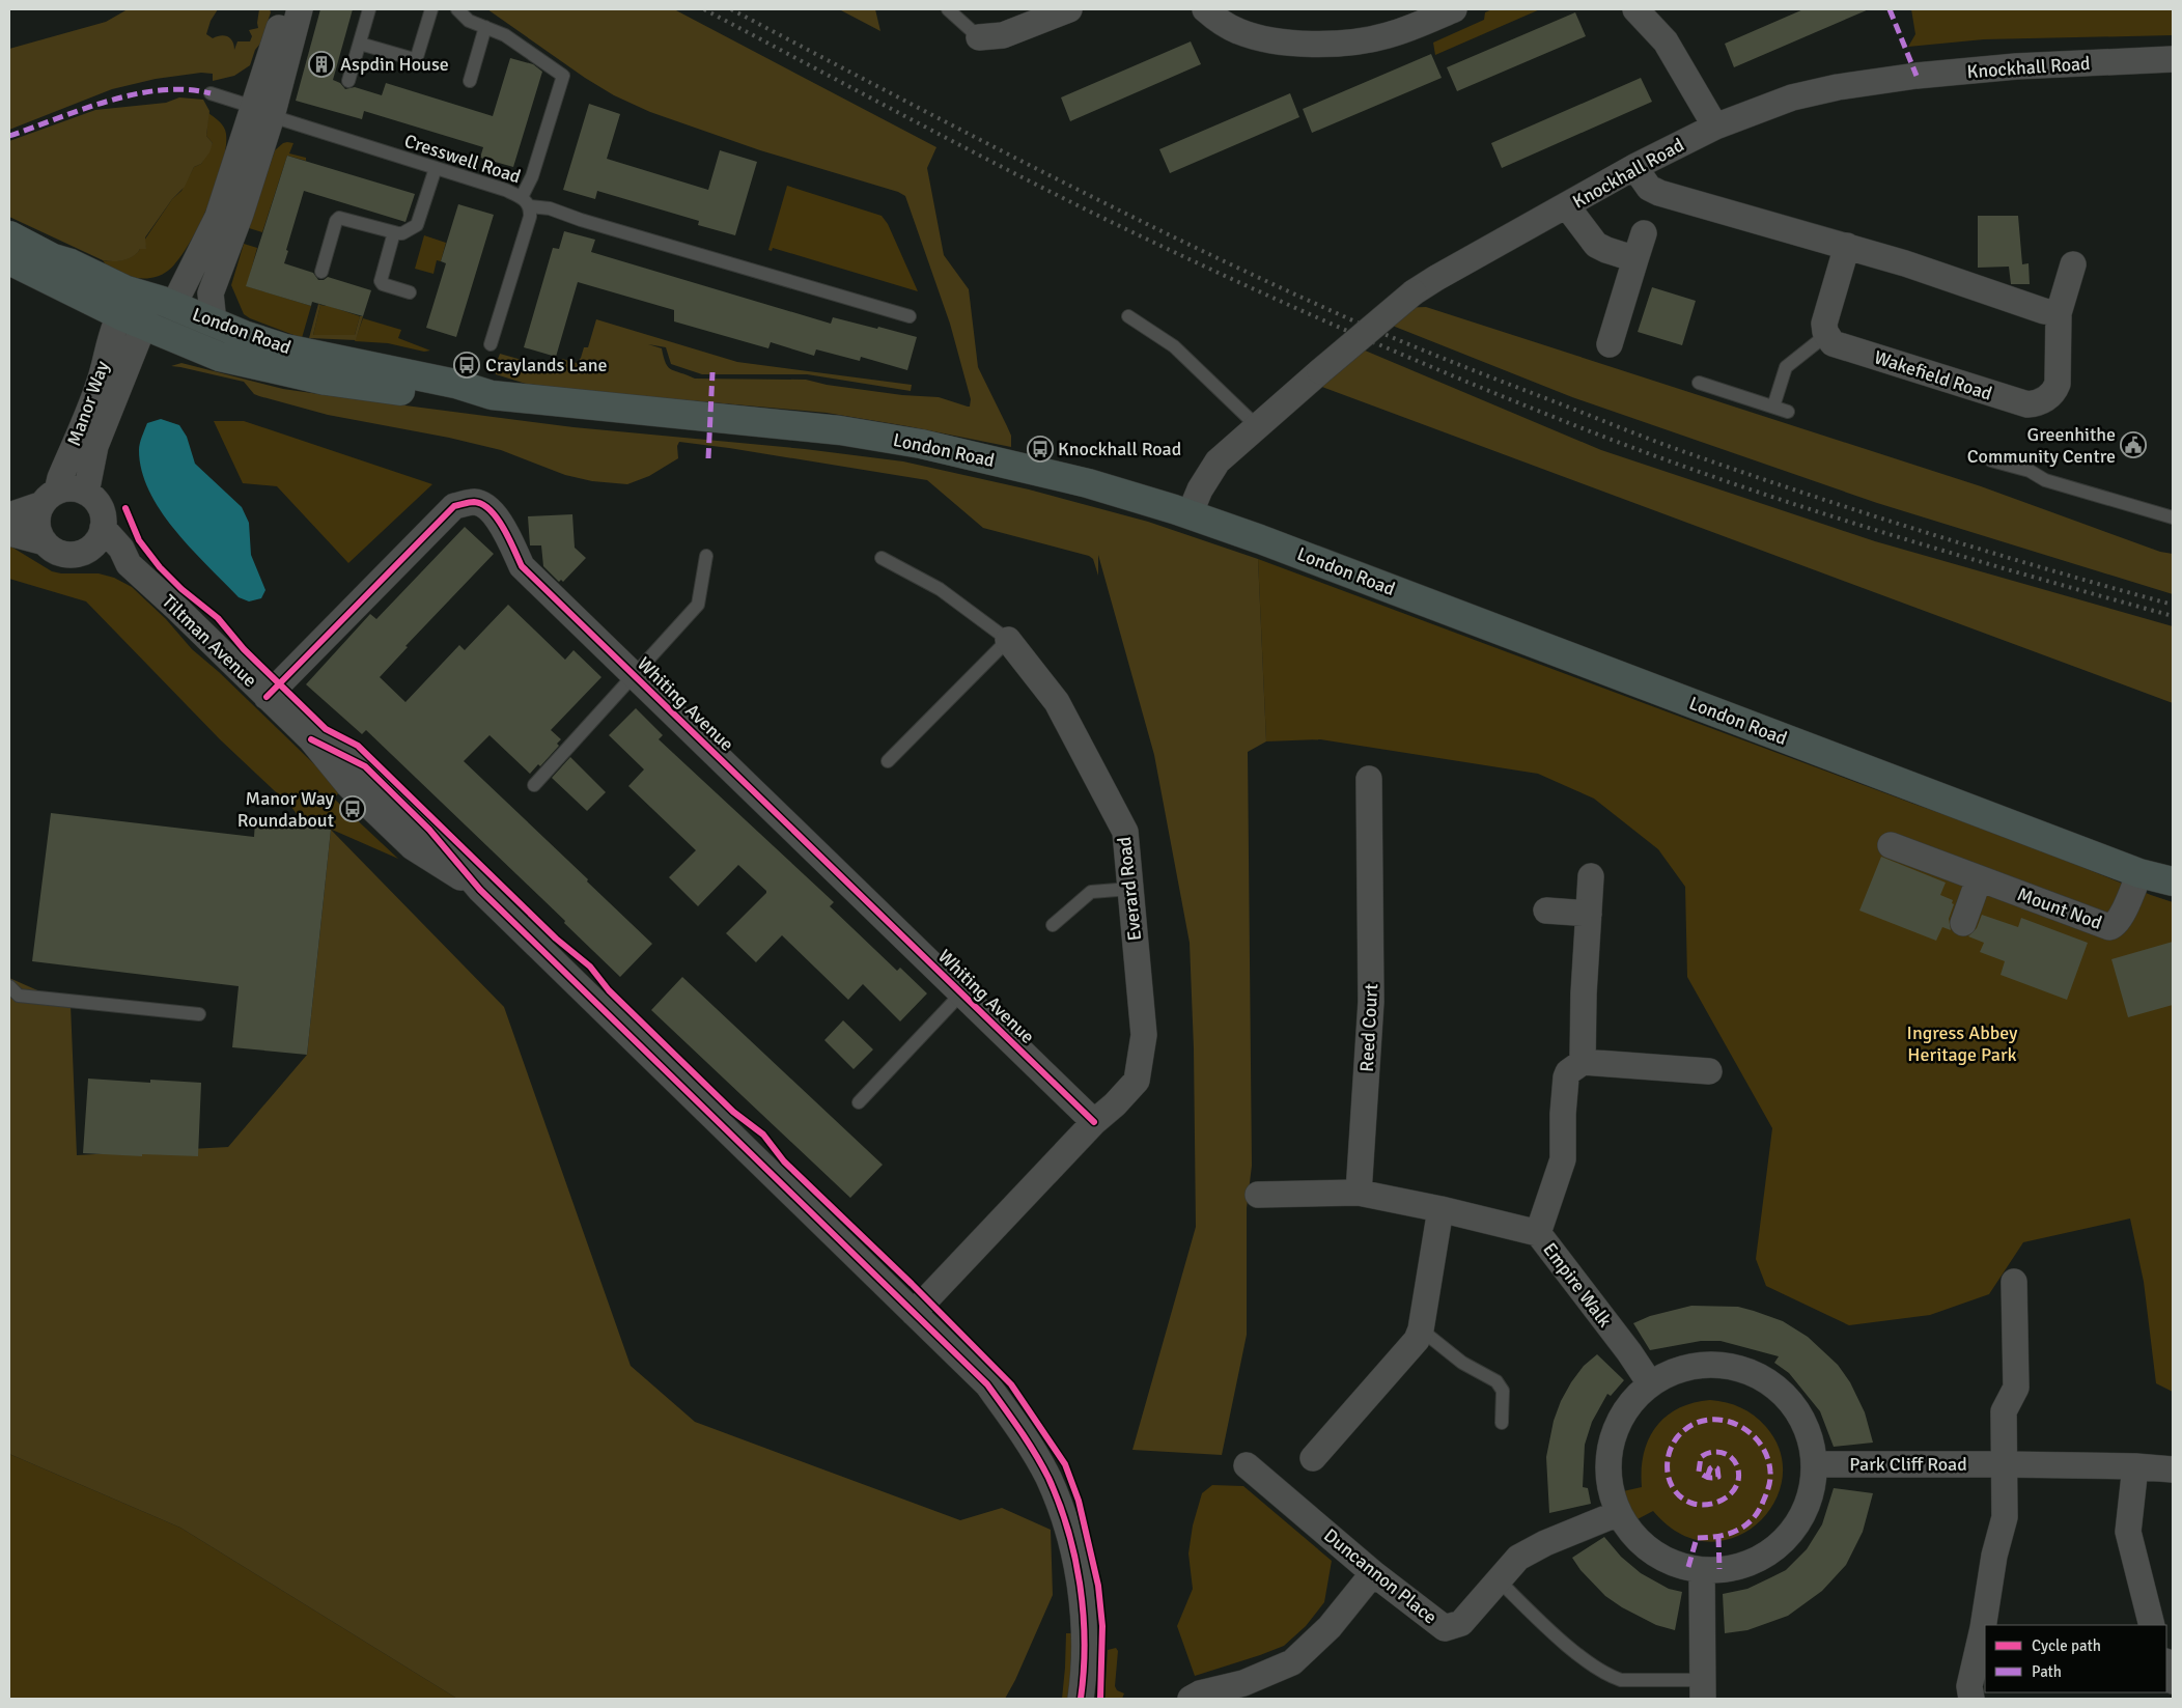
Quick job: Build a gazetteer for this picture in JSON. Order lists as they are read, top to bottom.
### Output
{
  "streets": {
    "main road": ["London Road"],
    "street": [
      "Knockhall Road",
      "Wakefield Road",
      "Manor Way",
      "Tiltman Avenue",
      "Whiting Avenue",
      "Everard Road",
      "Mount Nod",
      "Reed Court",
      "Empire Walk",
      "Park Cliff Road",
      "Duncannon Place"
    ],
    "lane": ["Cresswell Road"]
  },
  "crossings": [
    ["Knockhall Road", "London Road"],
    ["London Road", "Manor Way"],
    ["London Road", "Mount Nod"],
    ["Manor Way", "Tiltman Avenue"],
    ["Tiltman Avenue", "Whiting Avenue"],
    ["Tiltman Avenue", "Everard Road"],
    ["Whiting Avenue", "Everard Road"]
  ],
  "parks": ["Ingress Abbey Heritage Park"],
  "places": {
    "building": ["Aspdin House"],
    "bus stop": ["Craylands Lane", "Knockhall Road", "Manor Way Roundabout"],
    "public building": ["Greenhithe Community Centre"]
  },
  "legend": ["Cycle path", "Path"]
}
